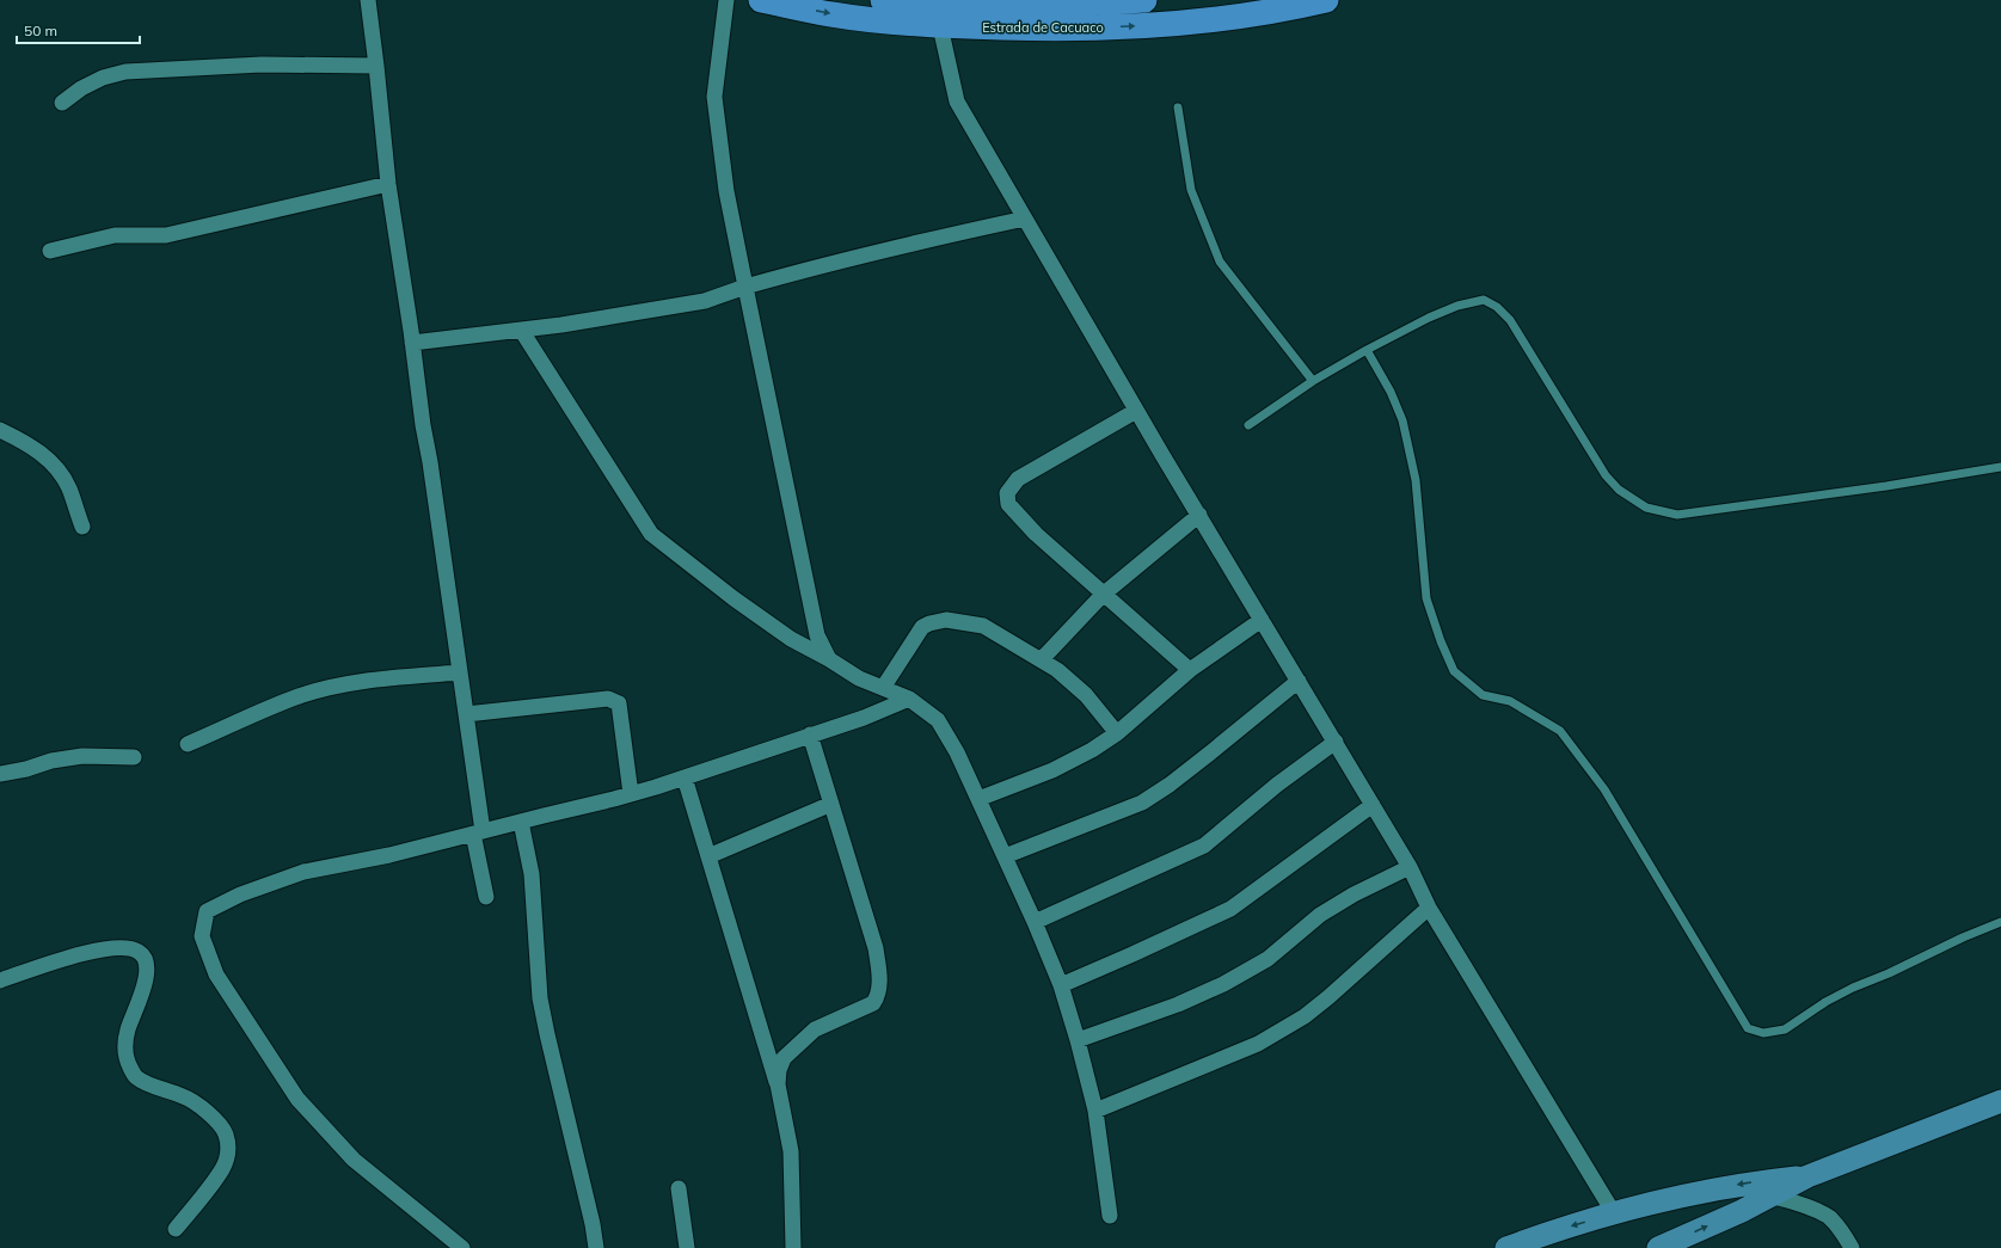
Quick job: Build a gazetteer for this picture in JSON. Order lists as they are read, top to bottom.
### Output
{
  "streets": {
    "main road": ["Estrada de Cacuaco"]
  },
  "scale_bar": "50 m"
}
